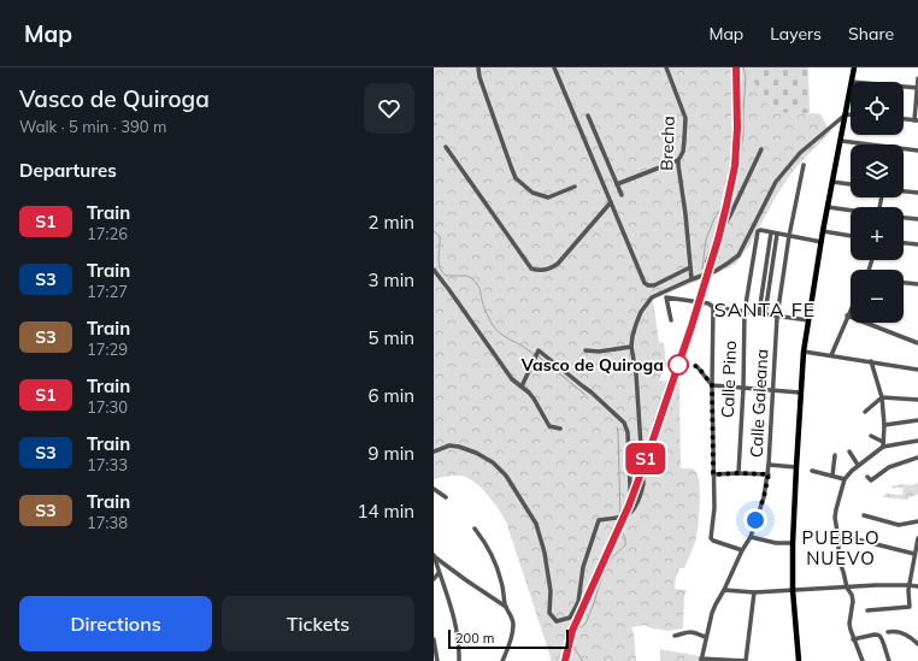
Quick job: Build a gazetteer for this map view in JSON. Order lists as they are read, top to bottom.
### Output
{
  "streets": {
    "street": ["Brecha", "Calle Pino", "Calle Galeana"]
  },
  "districts": ["SANTA FE", "PUEBLO NUEVO"],
  "places": ["Vasco de Quiroga"],
  "scale_bar": "200 m",
  "page": {
    "header": "Map",
    "nav": ["Map", "Layers", "Share"],
    "heading": [
      ["Vasco de Quiroga", "Walk · 5 min · 390 m"],
      "Departures"
    ],
    "on_map": "S1",
    "map_buttons": ["+", "−"],
    "list": [
      {
        "mark": "S1",
        "name": "Train",
        "note": "17:26",
        "value": "2 min"
      },
      {
        "mark": "S3",
        "name": "Train",
        "note": "17:27",
        "value": "3 min"
      },
      {
        "mark": "S3",
        "name": "Train",
        "note": "17:29",
        "value": "5 min"
      },
      {
        "mark": "S1",
        "name": "Train",
        "note": "17:30",
        "value": "6 min"
      },
      {
        "mark": "S3",
        "name": "Train",
        "note": "17:33",
        "value": "9 min"
      },
      {
        "mark": "S3",
        "name": "Train",
        "note": "17:38",
        "value": "14 min"
      }
    ],
    "buttons": ["Directions", "Tickets"],
    "scale": "200 m"
  }
}
